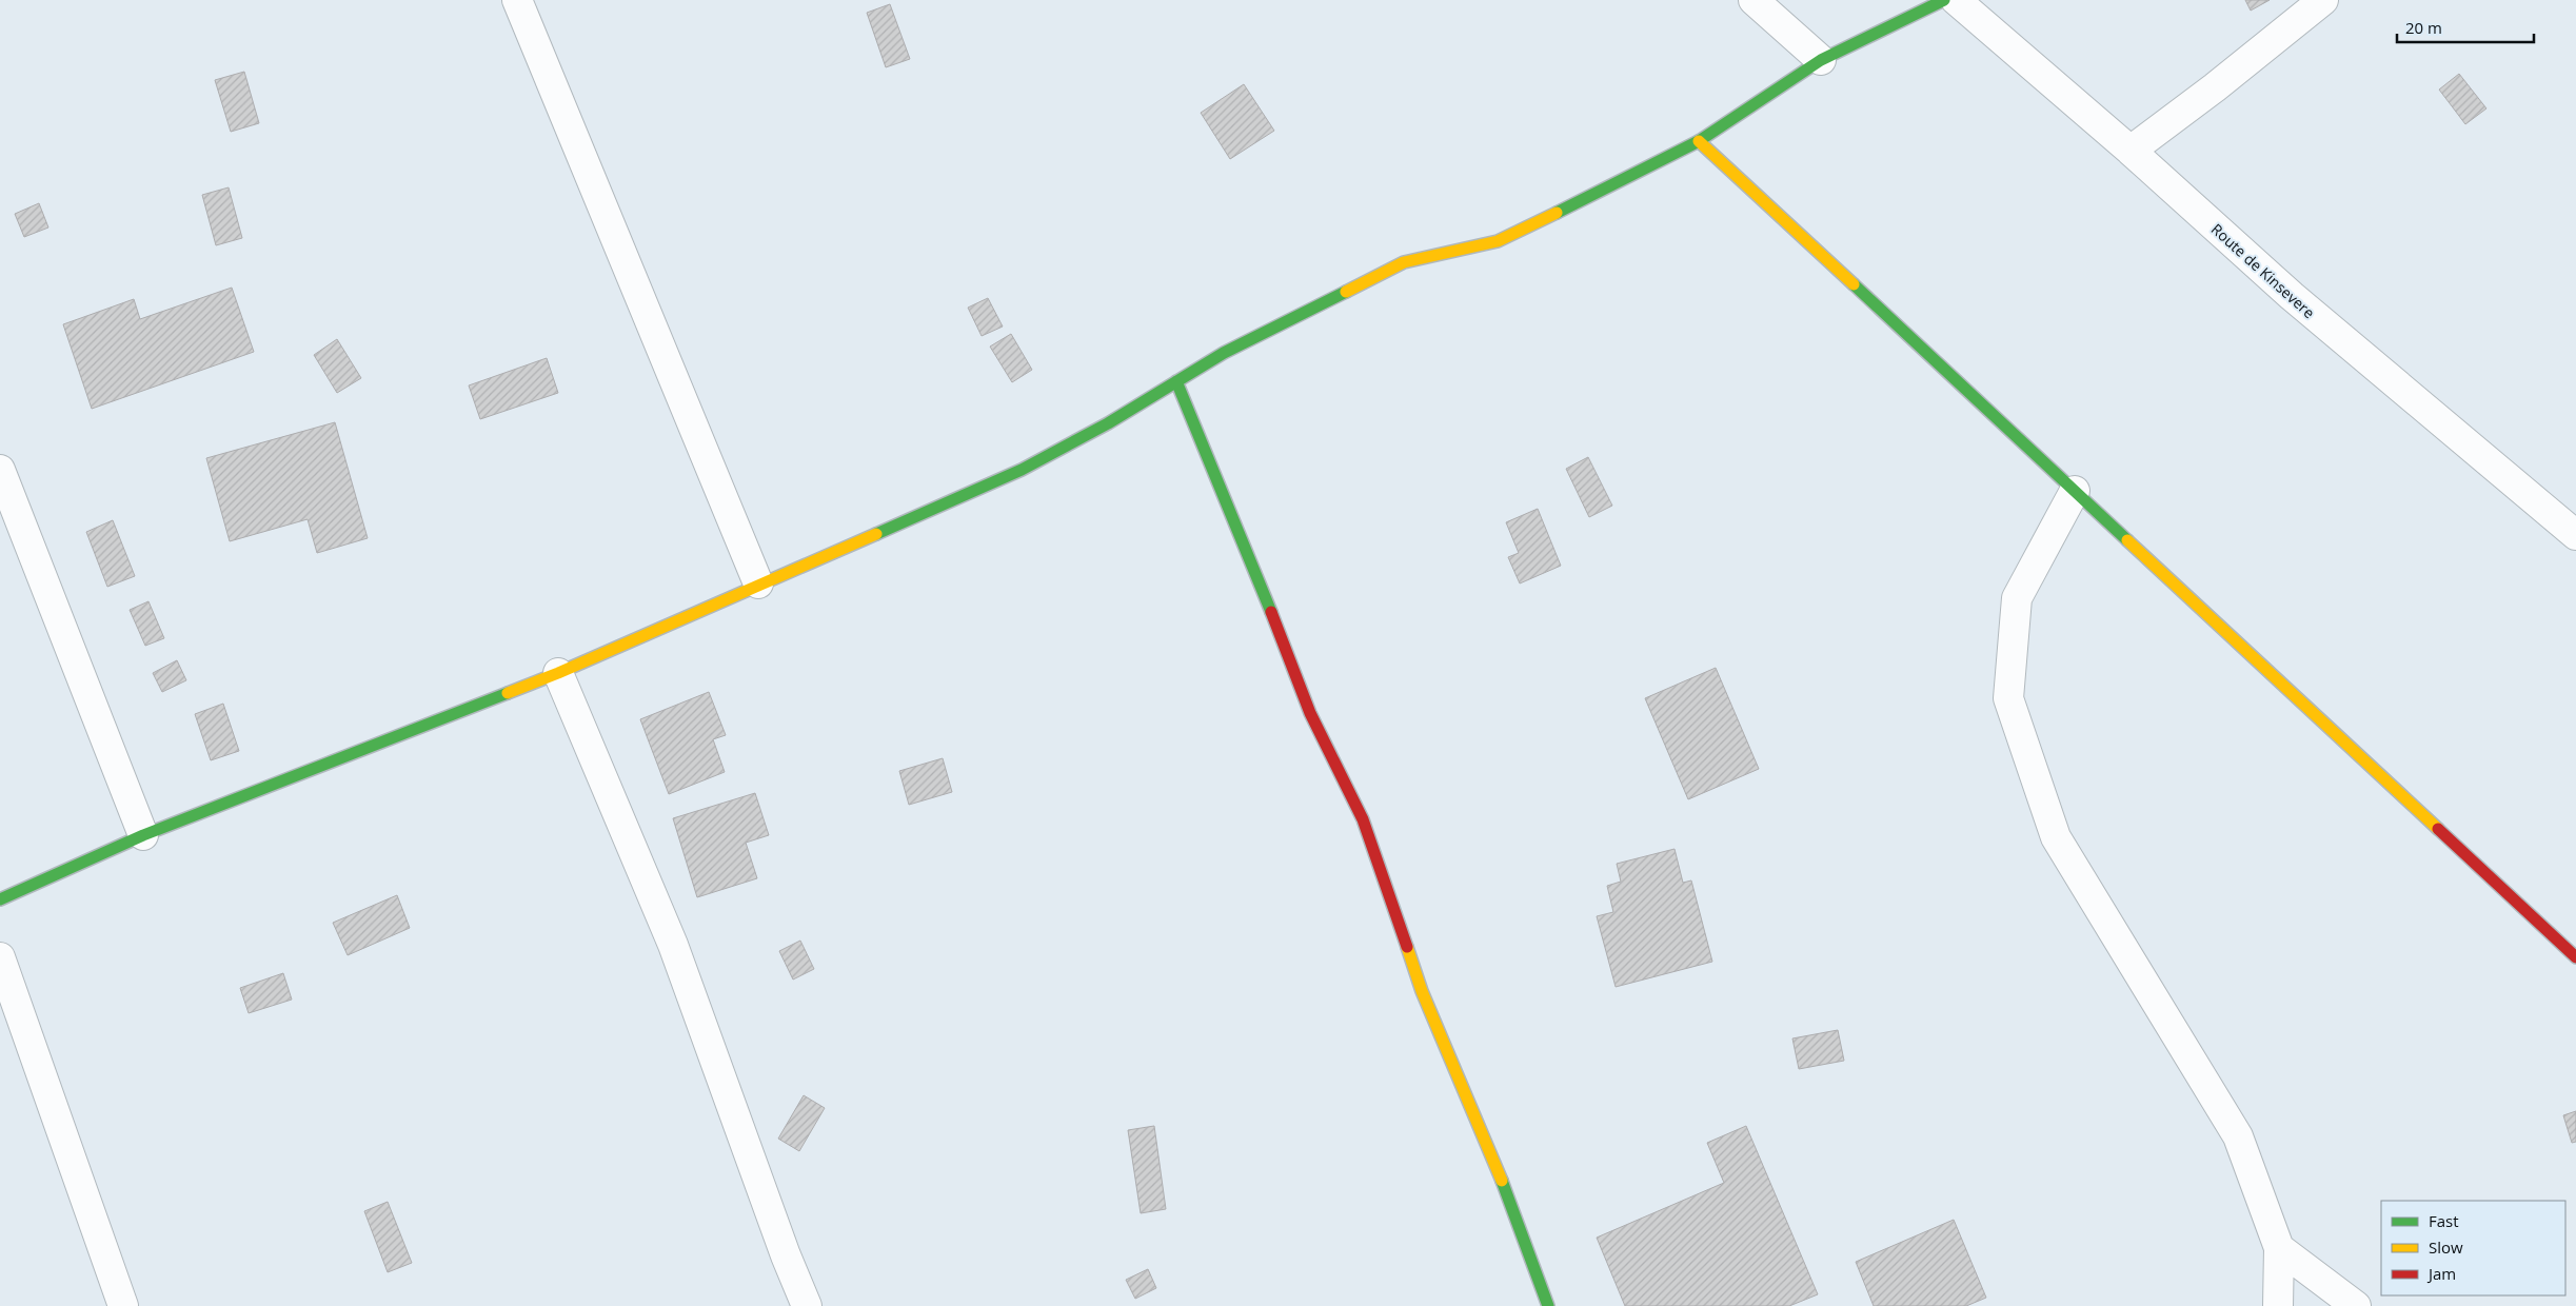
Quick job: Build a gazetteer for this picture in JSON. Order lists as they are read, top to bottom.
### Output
{
  "streets": {
    "street": ["Route de Kinsevere"]
  },
  "legend": ["Fast", "Slow", "Jam"],
  "scale_bar": "20 m"
}
